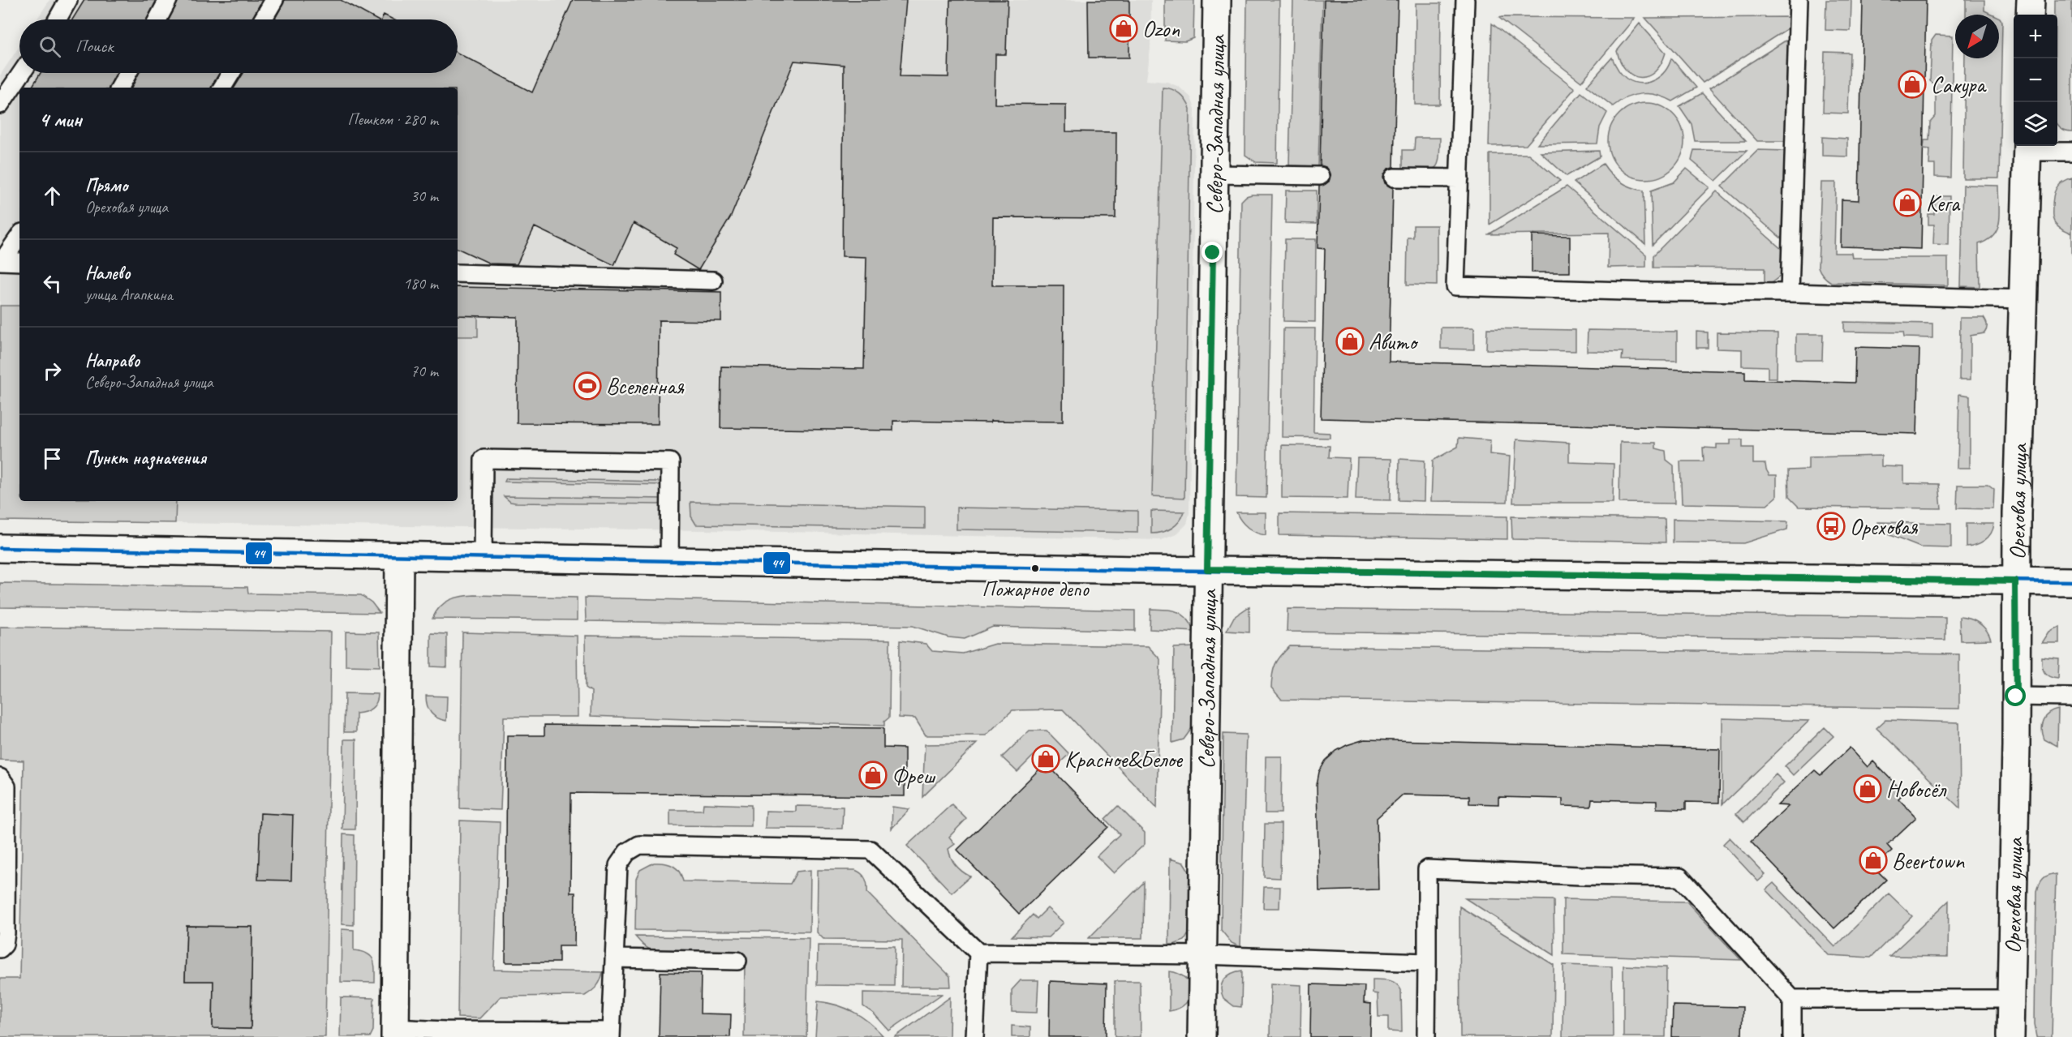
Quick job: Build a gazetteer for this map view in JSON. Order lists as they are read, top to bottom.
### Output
{
  "streets": {
    "street": ["Северо-Западная улица", "Ореховая улица"]
  },
  "places": {
    "shop": [
      "Ozon",
      "Сакура",
      "Кега",
      "Авито",
      "Красное&Белое",
      "Фреш",
      "Новосёл",
      "Beertown"
    ],
    "sports": ["Вселенная"],
    "bus stop": ["Ореховая"],
    "other": ["Пожарное депо"]
  },
  "lines": ["transit line 44"],
  "north": "bottom left",
  "page": {
    "map_buttons": ["+", "−"],
    "search": "Поиск",
    "heading": ["4 мин", "Пешком · 280 m"],
    "list": [
      ["Прямо", "Ореховая улица", "30 m"],
      ["Налево", "улица Агапкина", "180 m"],
      ["Направо", "Северо-Западная улица", "70 m"],
      "Пункт назначения"
    ]
  }
}
